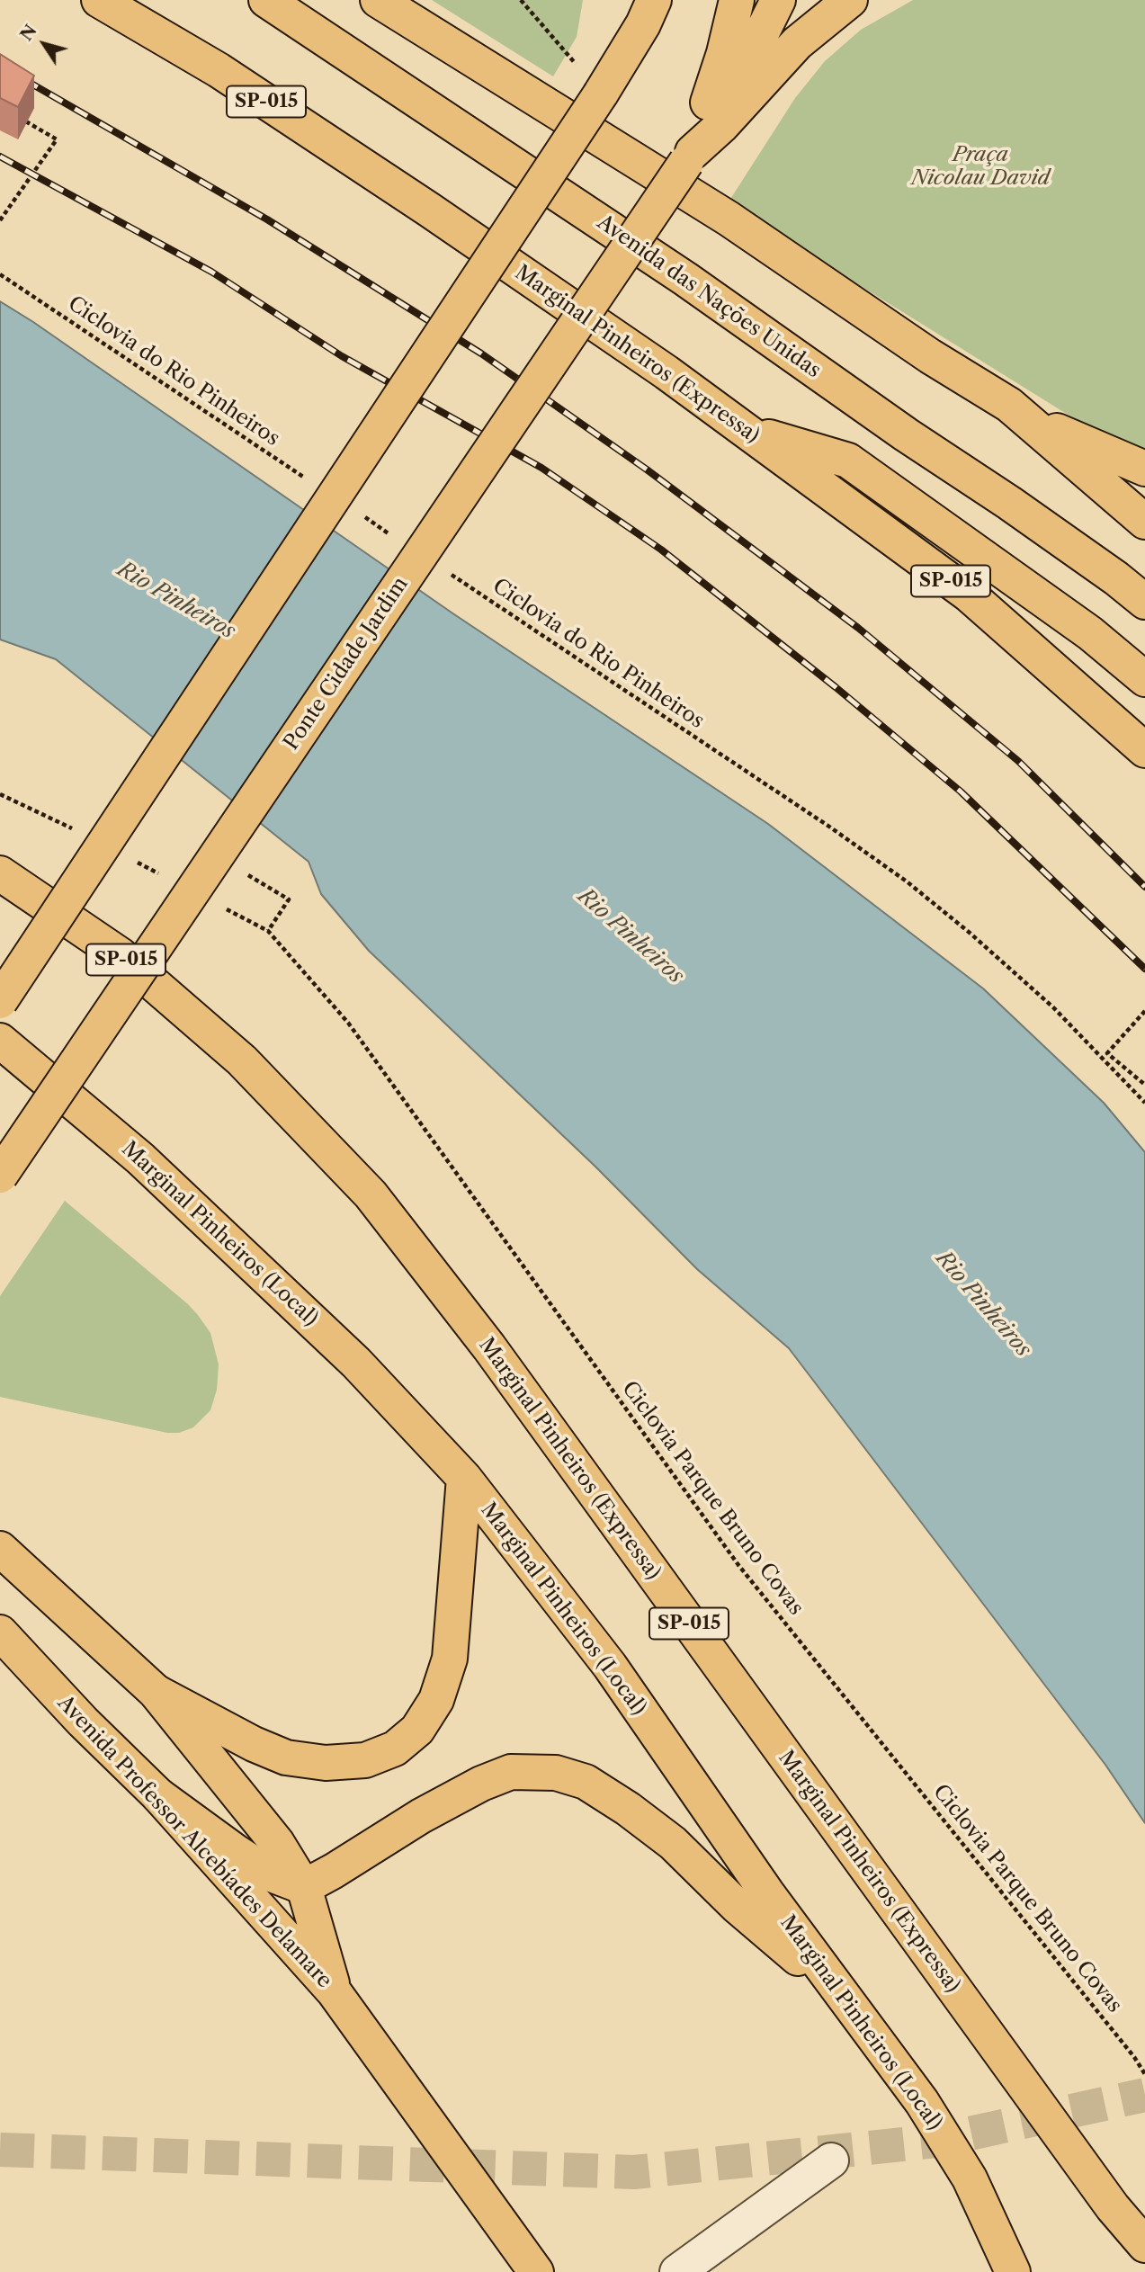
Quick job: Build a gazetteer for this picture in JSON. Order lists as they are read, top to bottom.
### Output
{
  "streets": {
    "main road": [
      "SP-015",
      "Avenida das Nações Unidas",
      "Marginal Pinheiros (Expressa)",
      "Ponte Cidade Jardim",
      "Marginal Pinheiros (Local)",
      "Avenida Professor Alcebíades Delamare"
    ],
    "path": ["Ciclovia do Rio Pinheiros", "Ciclovia Parque Bruno Covas"]
  },
  "crossings": [
    ["Ponte Cidade Jardim", "Ciclovia Parque Bruno Covas"]
  ],
  "water": ["Rio Pinheiros"],
  "parks": ["Praça Nicolau David"],
  "north": "top left"
}
